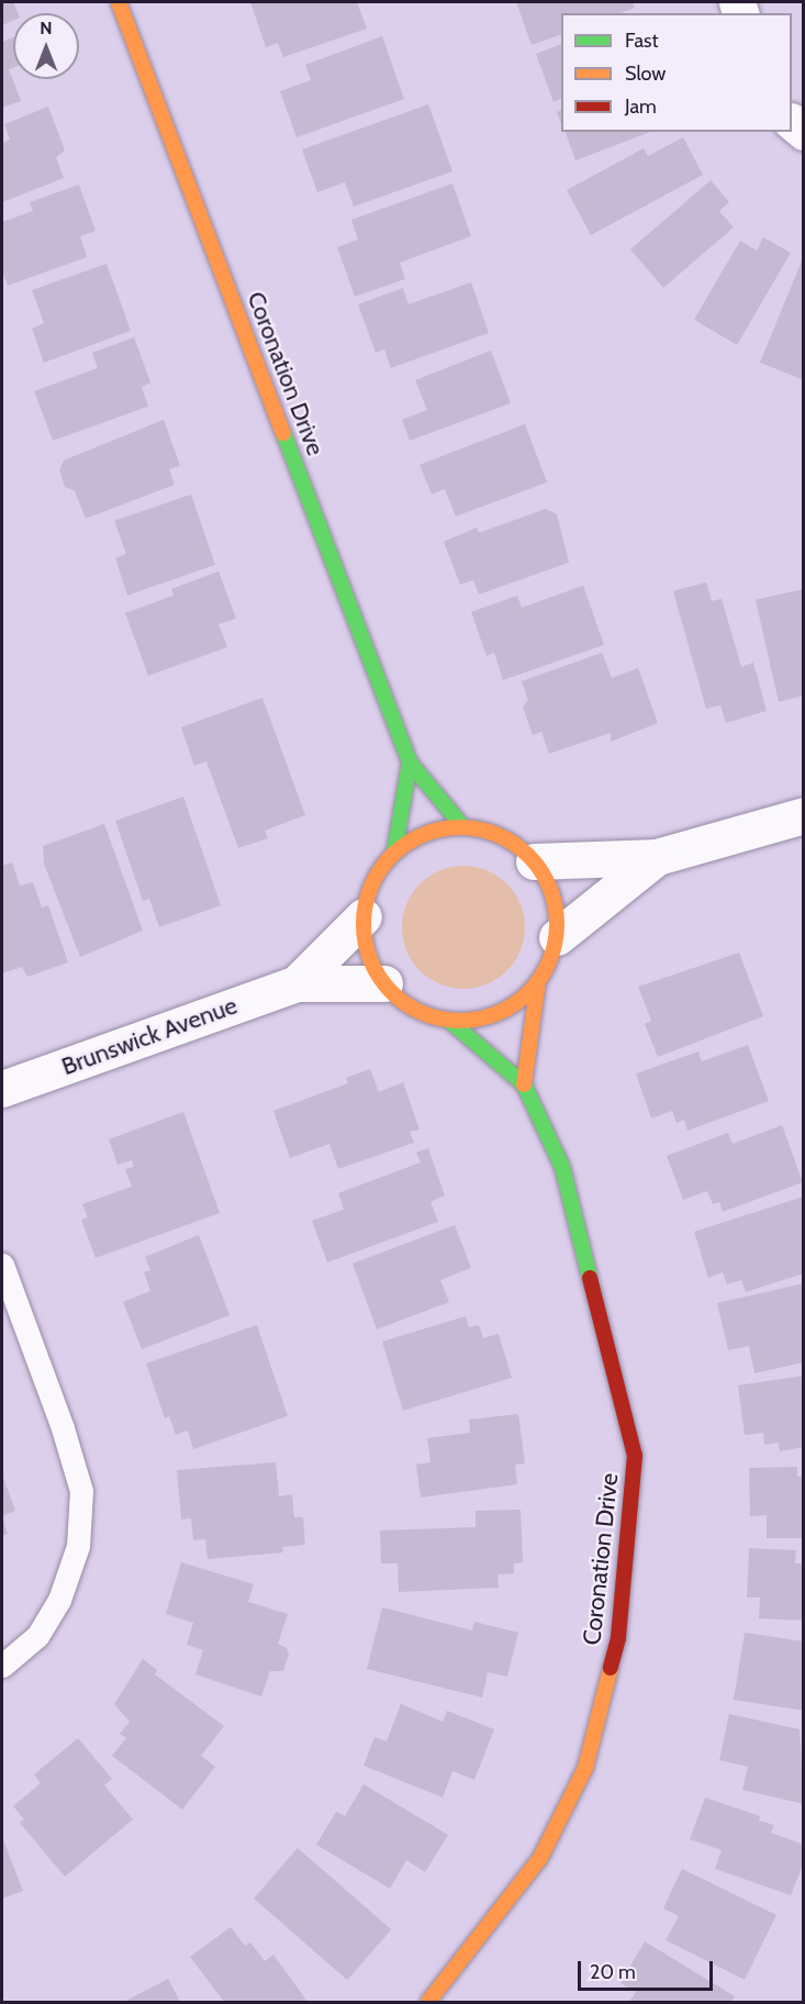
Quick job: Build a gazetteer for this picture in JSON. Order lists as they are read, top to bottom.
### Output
{
  "streets": {
    "street": ["Coronation Drive", "Brunswick Avenue"]
  },
  "crossings": [
    ["Coronation Drive", "Brunswick Avenue"]
  ],
  "legend": ["Fast", "Slow", "Jam"],
  "scale_bar": "20 m",
  "north": "top"
}
